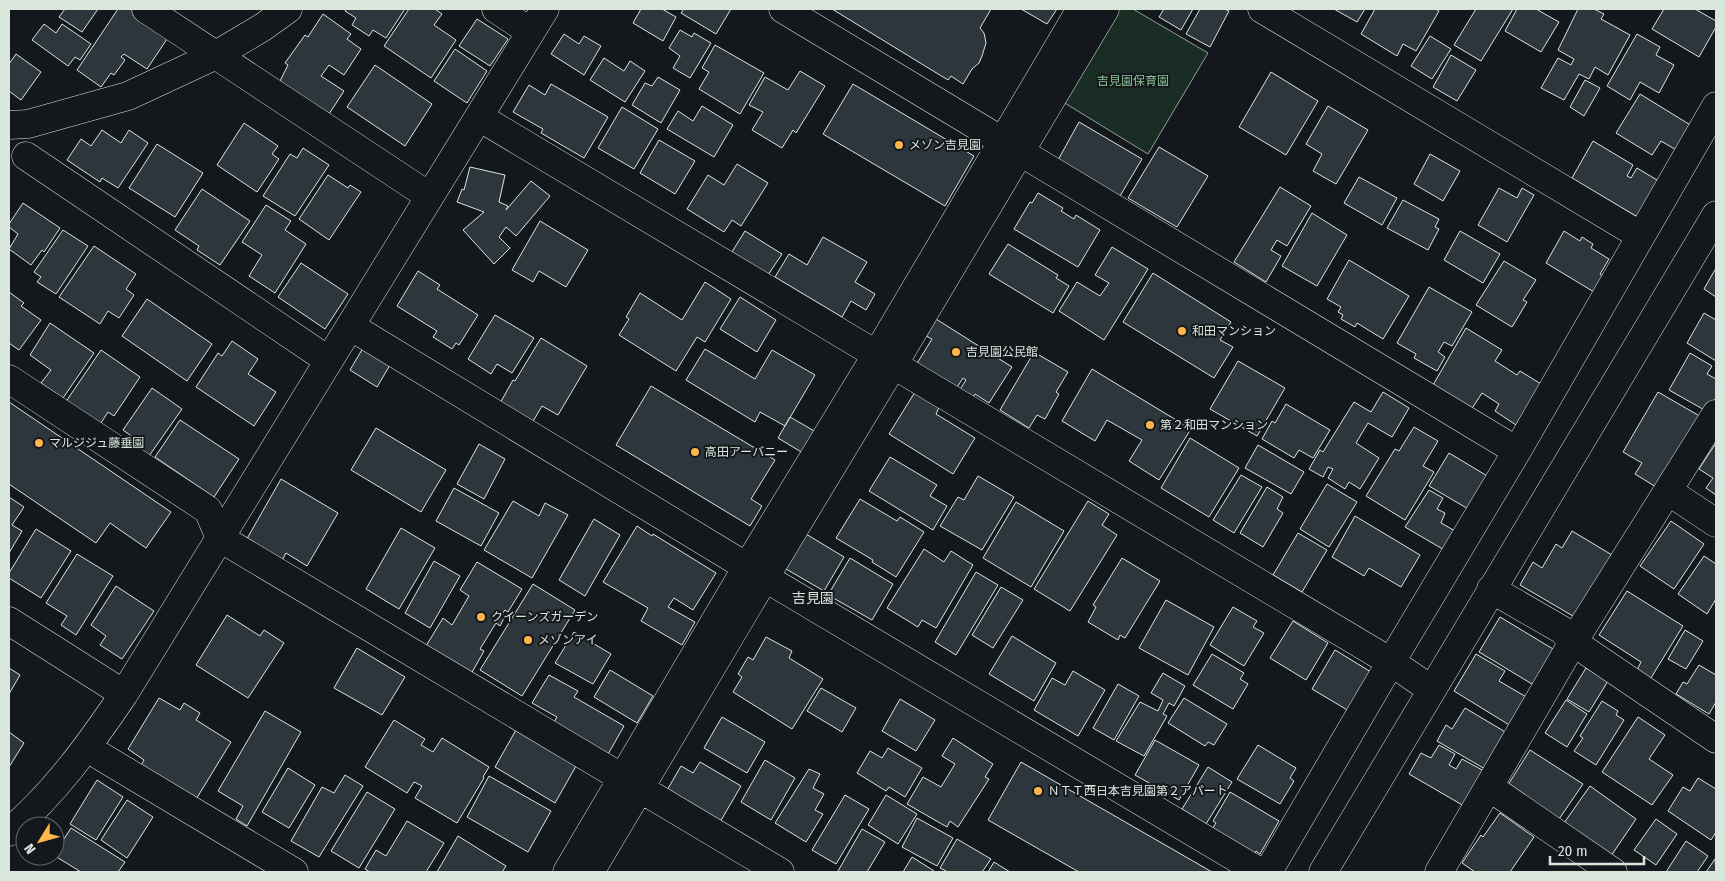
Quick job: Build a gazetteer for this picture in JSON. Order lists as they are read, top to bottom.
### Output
{
  "districts": ["吉見園"],
  "parks": ["吉見園保育園"],
  "places": [
    "メゾン吉見園",
    "和田マンション",
    "吉見園公民館",
    "第２和田マンション",
    "マルジジュ藤垂園",
    "高田アーバニー",
    "クイーンズガーデン",
    "メゾンアイ",
    "ＮＴＴ西日本吉見園第２アパート"
  ],
  "scale_bar": "20 m",
  "north": "bottom left"
}
